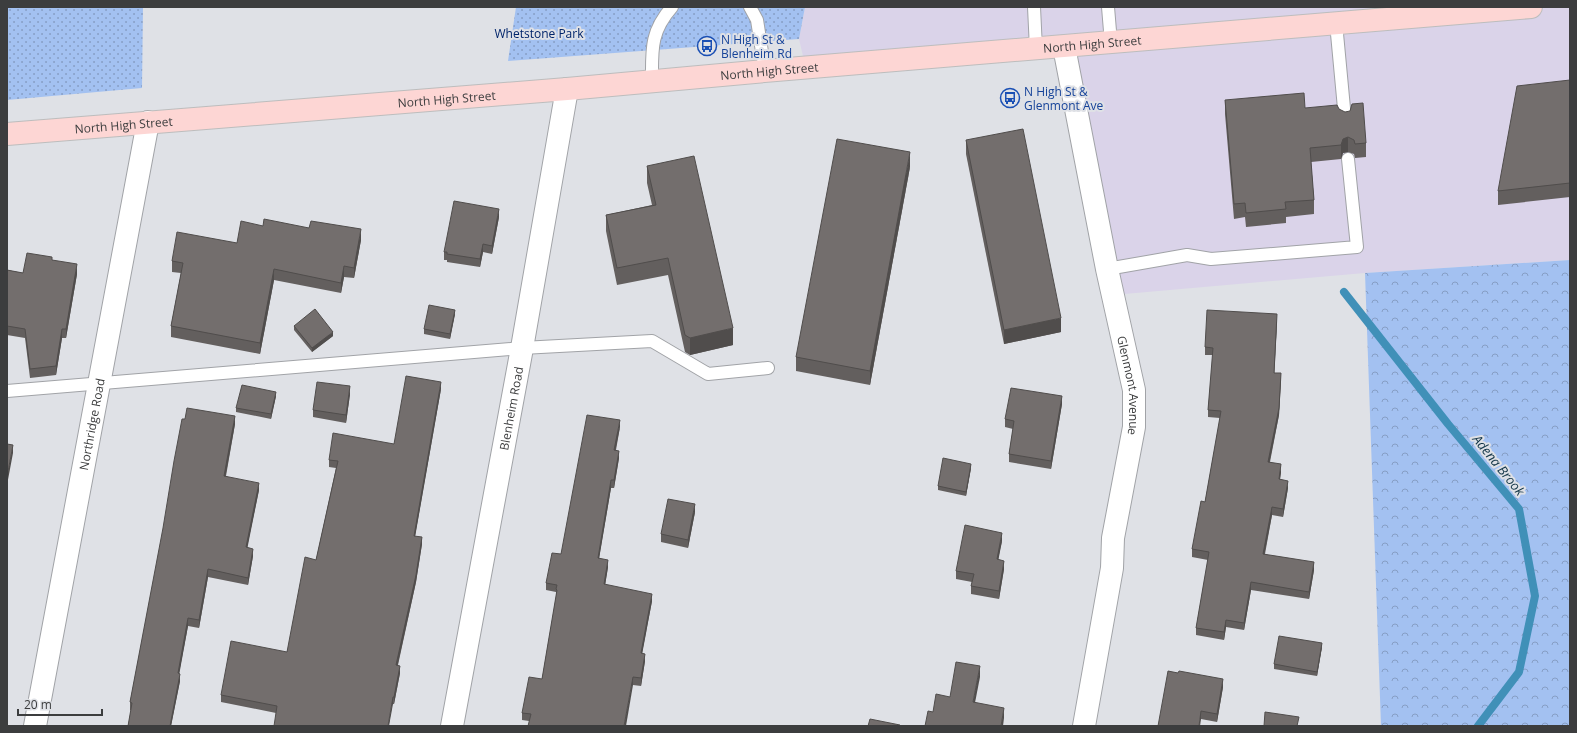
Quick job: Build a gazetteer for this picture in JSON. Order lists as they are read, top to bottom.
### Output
{
  "streets": {
    "main road": ["North High Street"],
    "street": ["Glenmont Avenue", "Blenheim Road", "Northridge Road"]
  },
  "crossings": [
    ["North High Street", "Glenmont Avenue"],
    ["North High Street", "Blenheim Road"],
    ["North High Street", "Northridge Road"]
  ],
  "water": ["Adena Brook"],
  "parks": ["Whetstone Park"],
  "places": {
    "bus stop": ["N High St & Blenheim Rd", "N High St & Glenmont Ave"]
  },
  "scale_bar": "20 m"
}
